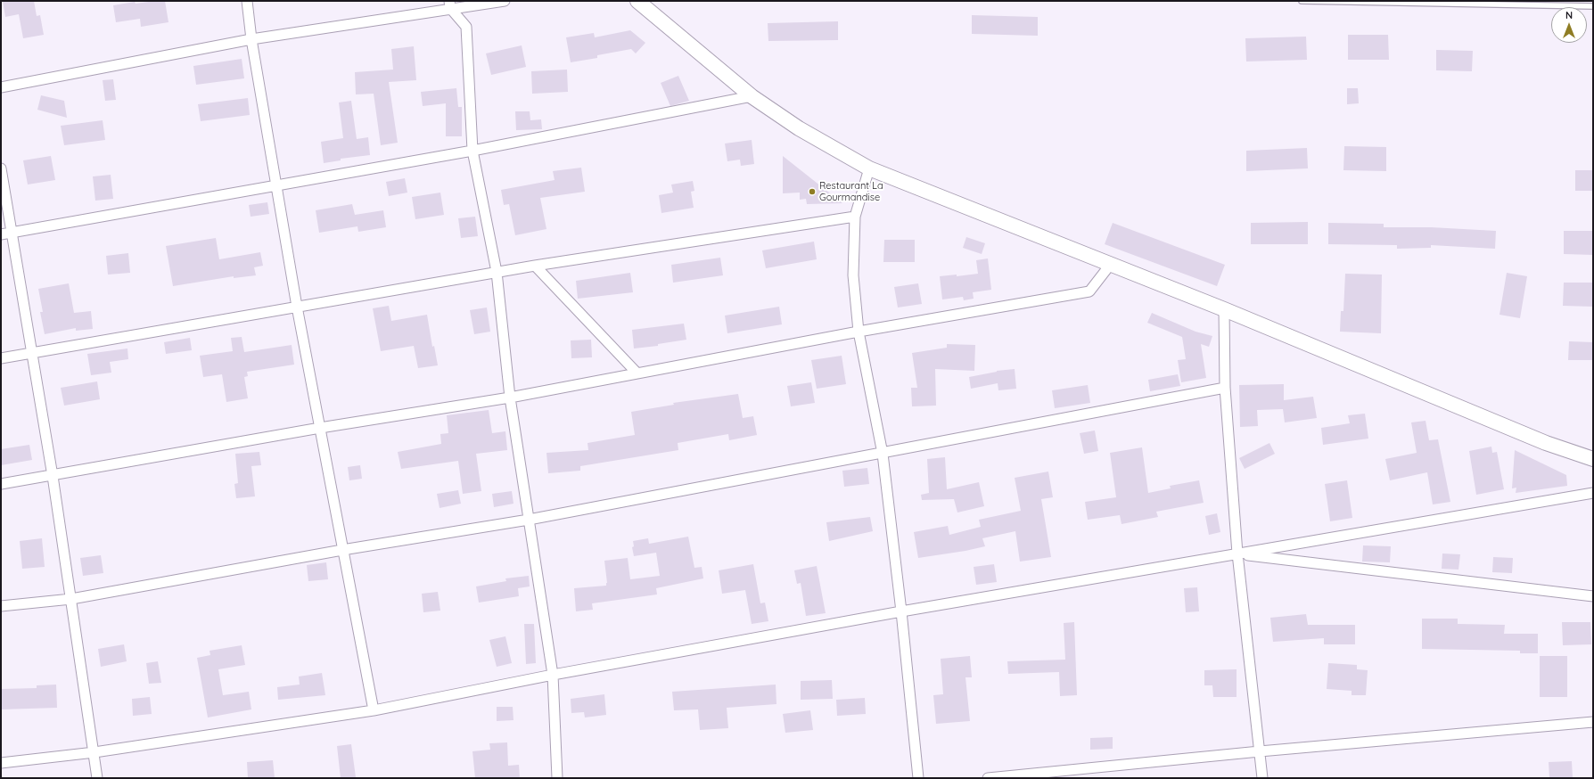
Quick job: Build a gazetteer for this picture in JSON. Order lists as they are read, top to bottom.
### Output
{
  "places": ["Restaurant La Gourmandise"],
  "north": "top"
}
